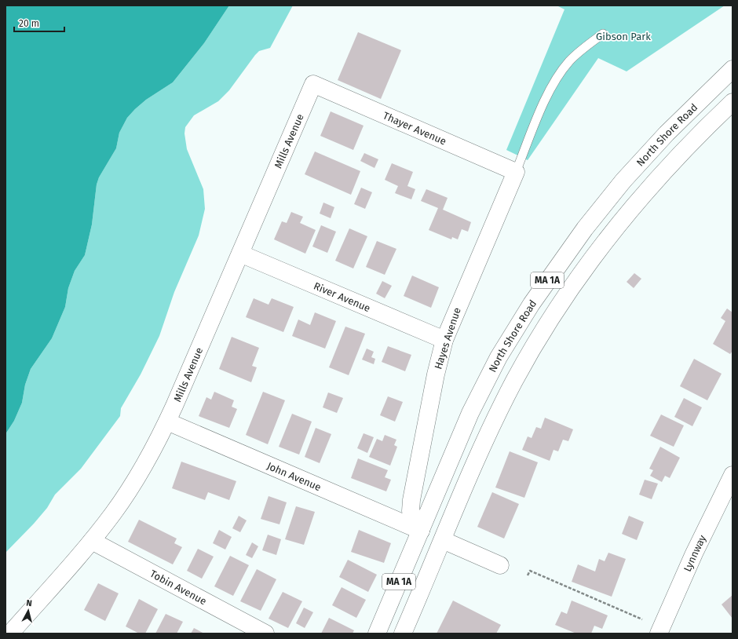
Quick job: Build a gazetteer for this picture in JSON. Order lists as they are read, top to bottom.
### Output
{
  "streets": {
    "main road": [
      "Thayer Avenue",
      "North Shore Road",
      "Mills Avenue",
      "MA 1A",
      "River Avenue",
      "Hayes Avenue",
      "John Avenue",
      "Lynnway",
      "Tobin Avenue"
    ]
  },
  "crossings": [
    ["Thayer Avenue", "Mills Avenue"],
    ["Thayer Avenue", "Hayes Avenue"],
    ["North Shore Road", "Hayes Avenue"],
    ["North Shore Road", "John Avenue"],
    ["Mills Avenue", "River Avenue"],
    ["Mills Avenue", "John Avenue"],
    ["Mills Avenue", "Tobin Avenue"],
    ["River Avenue", "Hayes Avenue"],
    ["Hayes Avenue", "John Avenue"]
  ],
  "parks": ["Gibson Park"],
  "scale_bar": "20 m",
  "north": "top"
}
